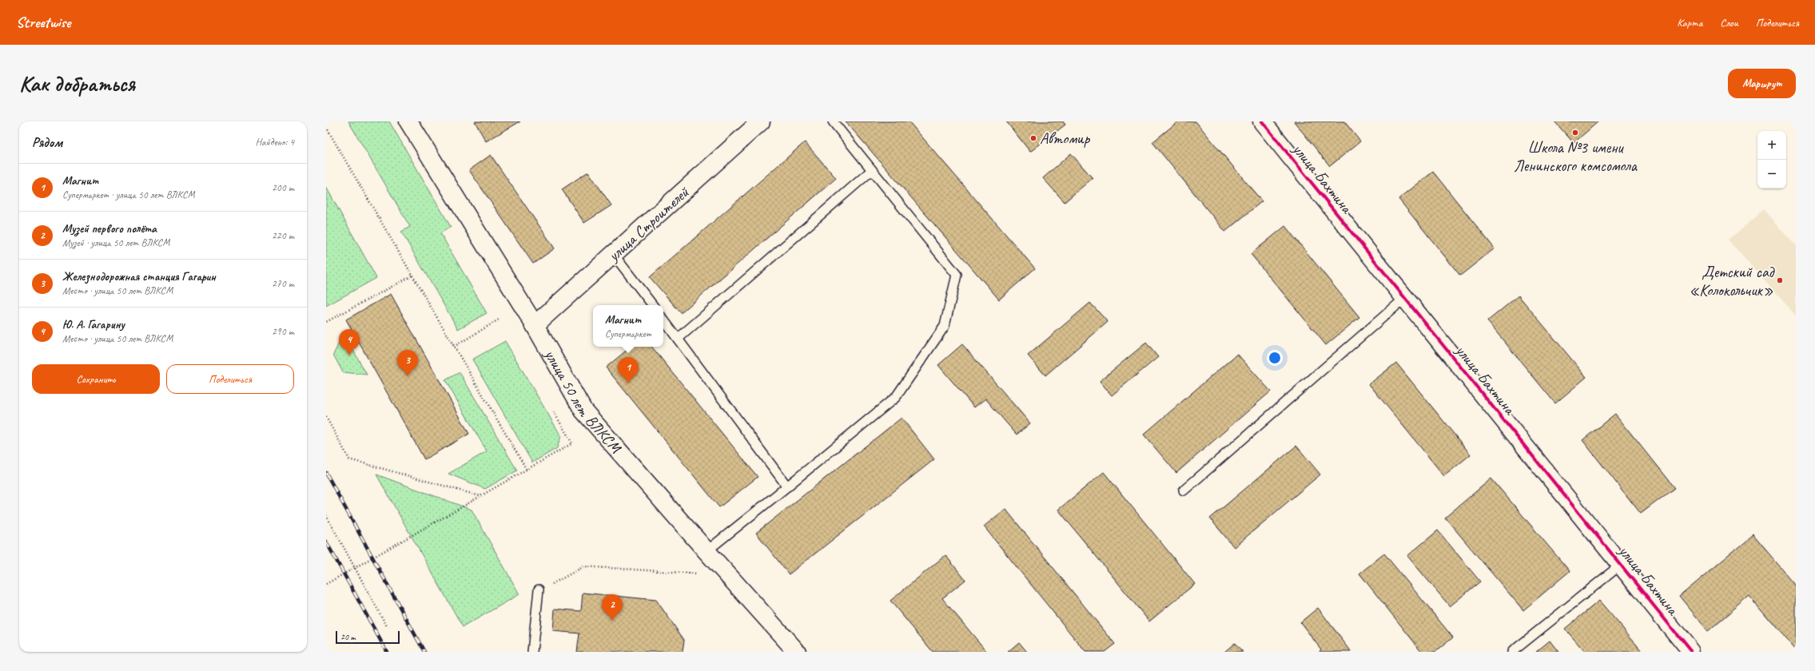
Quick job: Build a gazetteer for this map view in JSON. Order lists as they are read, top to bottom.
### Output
{
  "streets": {
    "main road": ["улица Бахтина", "улица Строителей", "улица 50 лет ВЛКСМ"]
  },
  "crossings": [
    ["улица Строителей", "улица 50 лет ВЛКСМ"]
  ],
  "places": ["Школа №3 имени Ленинского комсомола", "Автомир", "Детский сад «Колокольчик»"],
  "scale_bar": "20 m",
  "page": {
    "header": "Streetwise",
    "nav": ["Карта", "Слои", "Поделиться"],
    "buttons": [
      "Маршрут",
      ["Сохранить", "Поделиться"]
    ],
    "title": "Как добраться",
    "heading": ["Рядом", "Найдено: 4"],
    "map_buttons": ["+", "−"],
    "list": [
      {
        "mark": "1",
        "name": "Магнит",
        "note": "Супермаркет · улица 50 лет ВЛКСМ",
        "value": "200 m"
      },
      {
        "mark": "2",
        "name": "Музей первого полёта",
        "note": "Музей · улица 50 лет ВЛКСМ",
        "value": "220 m"
      },
      {
        "mark": "3",
        "name": "Железнодорожная станция Гагарин",
        "note": "Место · улица 50 лет ВЛКСМ",
        "value": "270 m"
      },
      {
        "mark": "4",
        "name": "Ю. А. Гагарину",
        "note": "Место · улица 50 лет ВЛКСМ",
        "value": "290 m"
      }
    ],
    "popup": ["Магнит", "Супермаркет"],
    "pins": [
      "4",
      "3",
      "1",
      "2"
    ],
    "scale": "20 m"
  }
}
